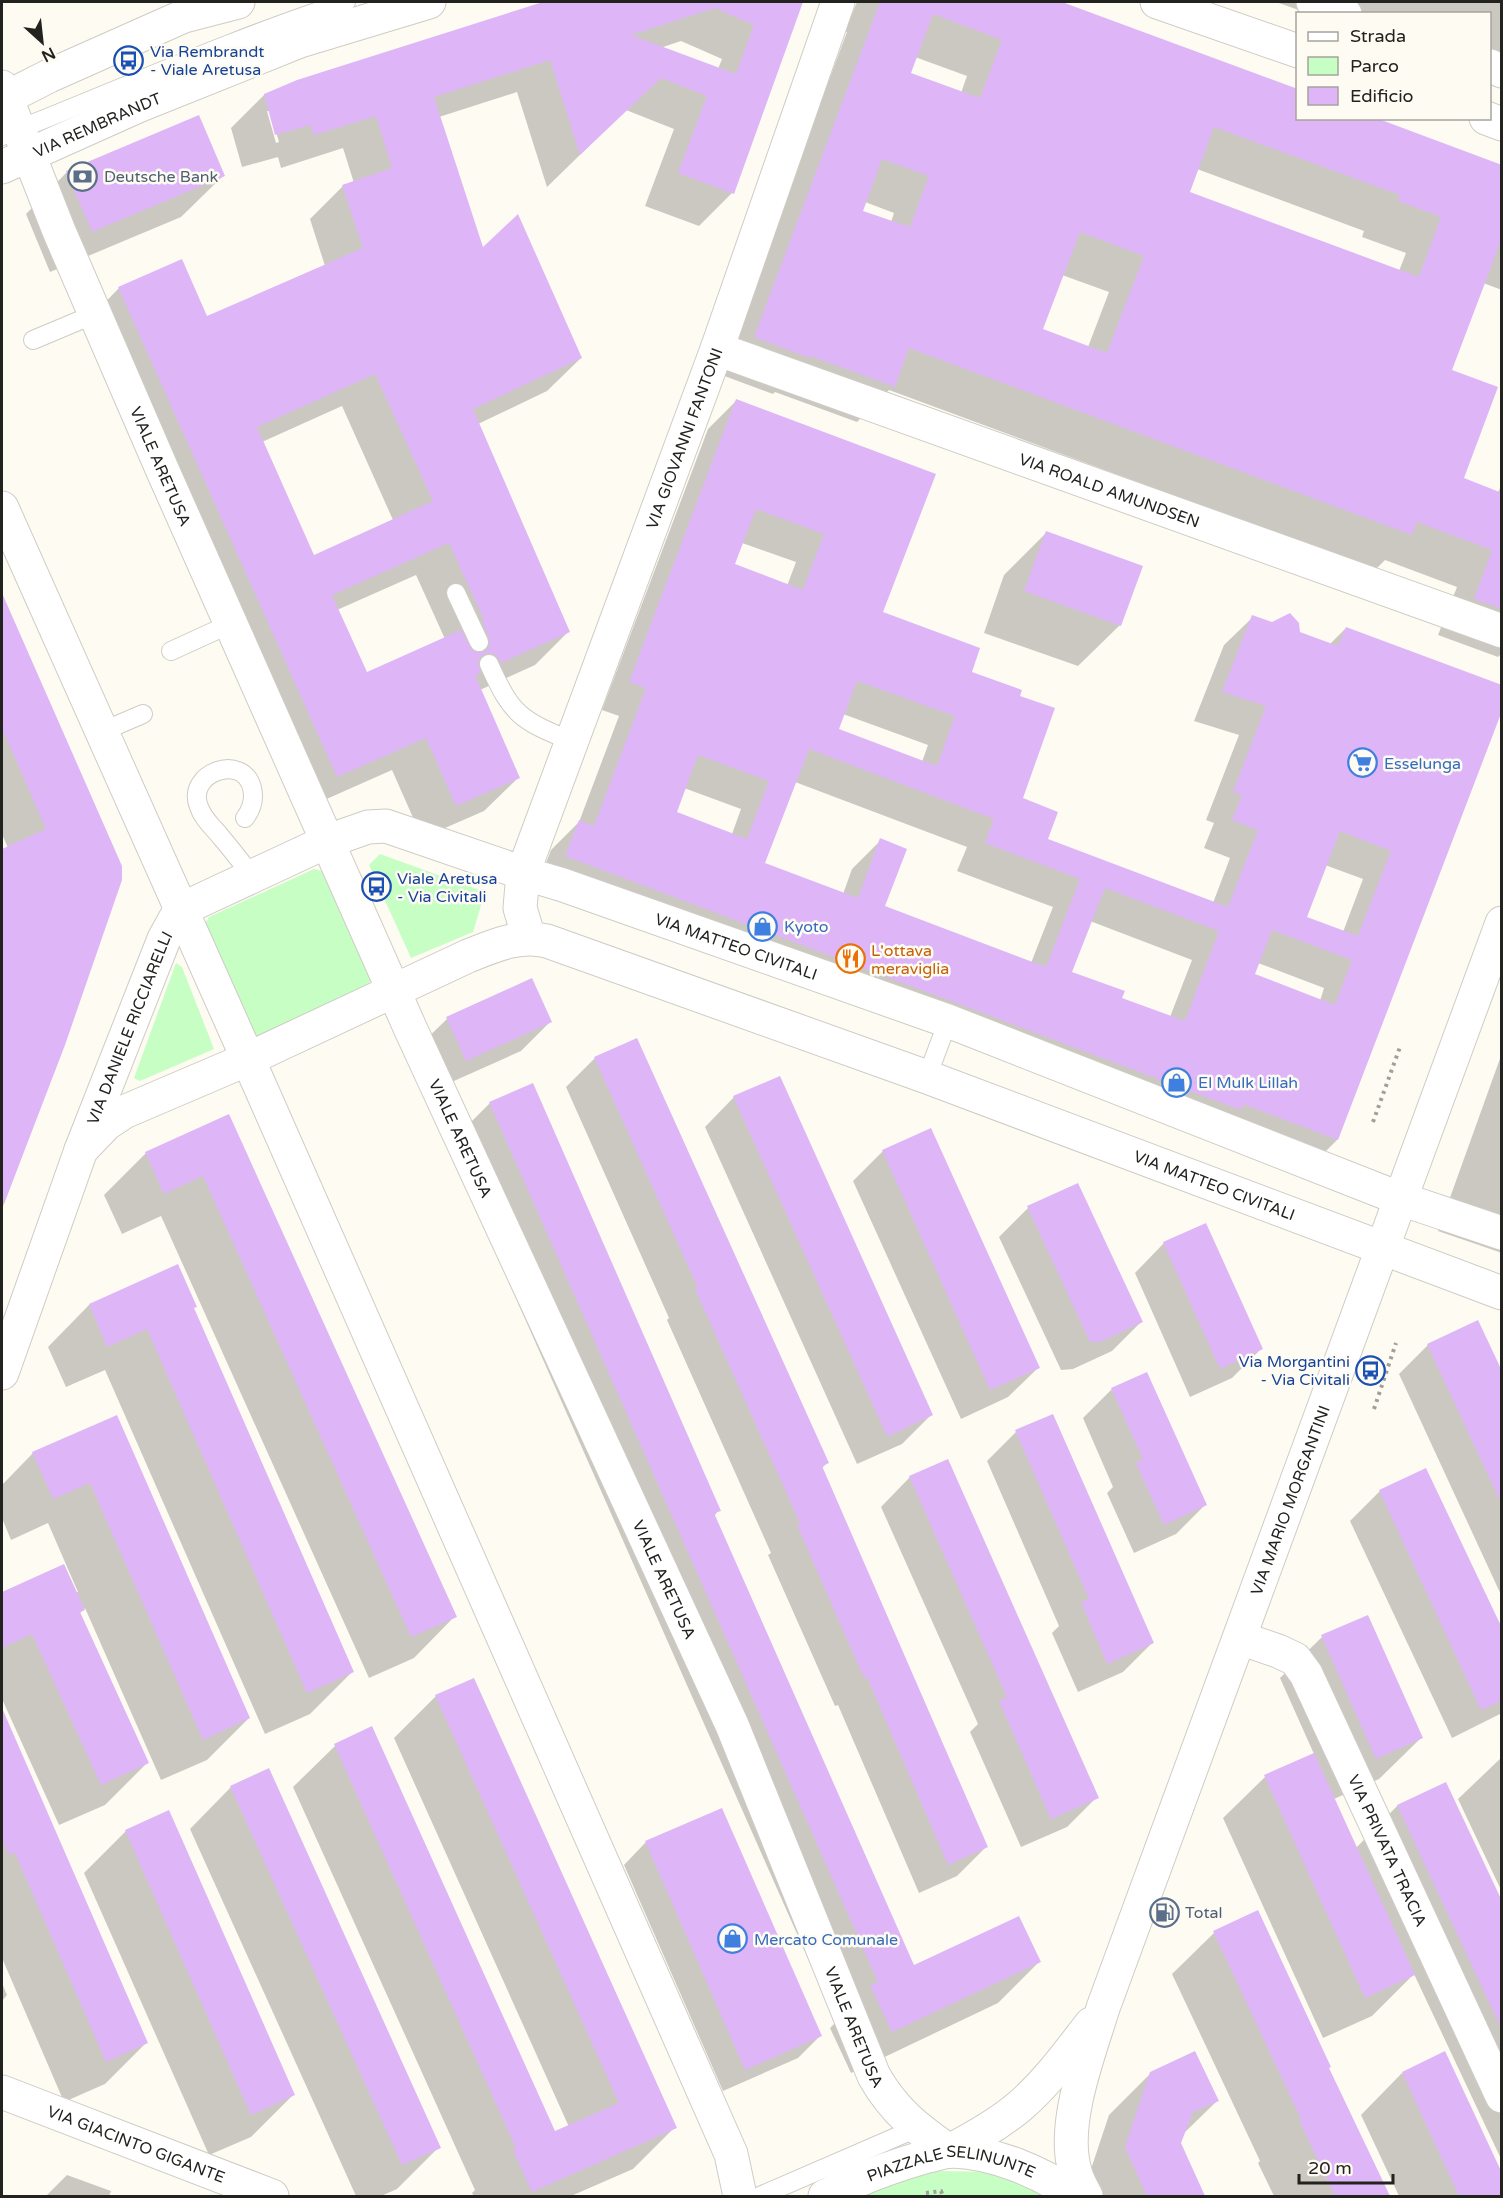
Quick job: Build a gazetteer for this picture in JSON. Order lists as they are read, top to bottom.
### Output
{
  "streets": {
    "street": [
      "VIA REMBRANDT",
      "VIA GIOVANNI FANTONI",
      "VIALE ARETUSA",
      "VIA ROALD AMUNDSEN",
      "VIA MATTEO CIVITALI",
      "VIA DANIELE RICCIARELLI",
      "VIA MARIO MORGANTINI",
      "VIA PRIVATA TRACIA",
      "VIA GIACINTO GIGANTE",
      "PIAZZALE SELINUNTE"
    ]
  },
  "crossings": [
    ["VIA REMBRANDT", "VIALE ARETUSA"],
    ["VIA GIOVANNI FANTONI", "VIA ROALD AMUNDSEN"],
    ["VIA GIOVANNI FANTONI", "VIA MATTEO CIVITALI"],
    ["VIALE ARETUSA", "VIA MATTEO CIVITALI"],
    ["VIALE ARETUSA", "VIA MARIO MORGANTINI"],
    ["VIALE ARETUSA", "PIAZZALE SELINUNTE"],
    ["VIA MATTEO CIVITALI", "VIA MARIO MORGANTINI"],
    ["VIA MARIO MORGANTINI", "VIA PRIVATA TRACIA"],
    ["VIA MARIO MORGANTINI", "PIAZZALE SELINUNTE"]
  ],
  "places": {
    "bus stop": ["Via Rembrandt - Viale Aretusa", "Viale Aretusa - Via Civitali", "Via Morgantini - Via Civitali"],
    "bank": ["Deutsche Bank"],
    "supermarket": ["Esselunga"],
    "shop": ["Kyoto", "El Mulk Lillah", "Mercato Comunale"],
    "restaurant": ["L'ottava meraviglia"],
    "fuel station": ["Total"]
  },
  "legend": ["Strada", "Parco", "Edificio"],
  "scale_bar": "20 m",
  "north": "bottom right"
}
